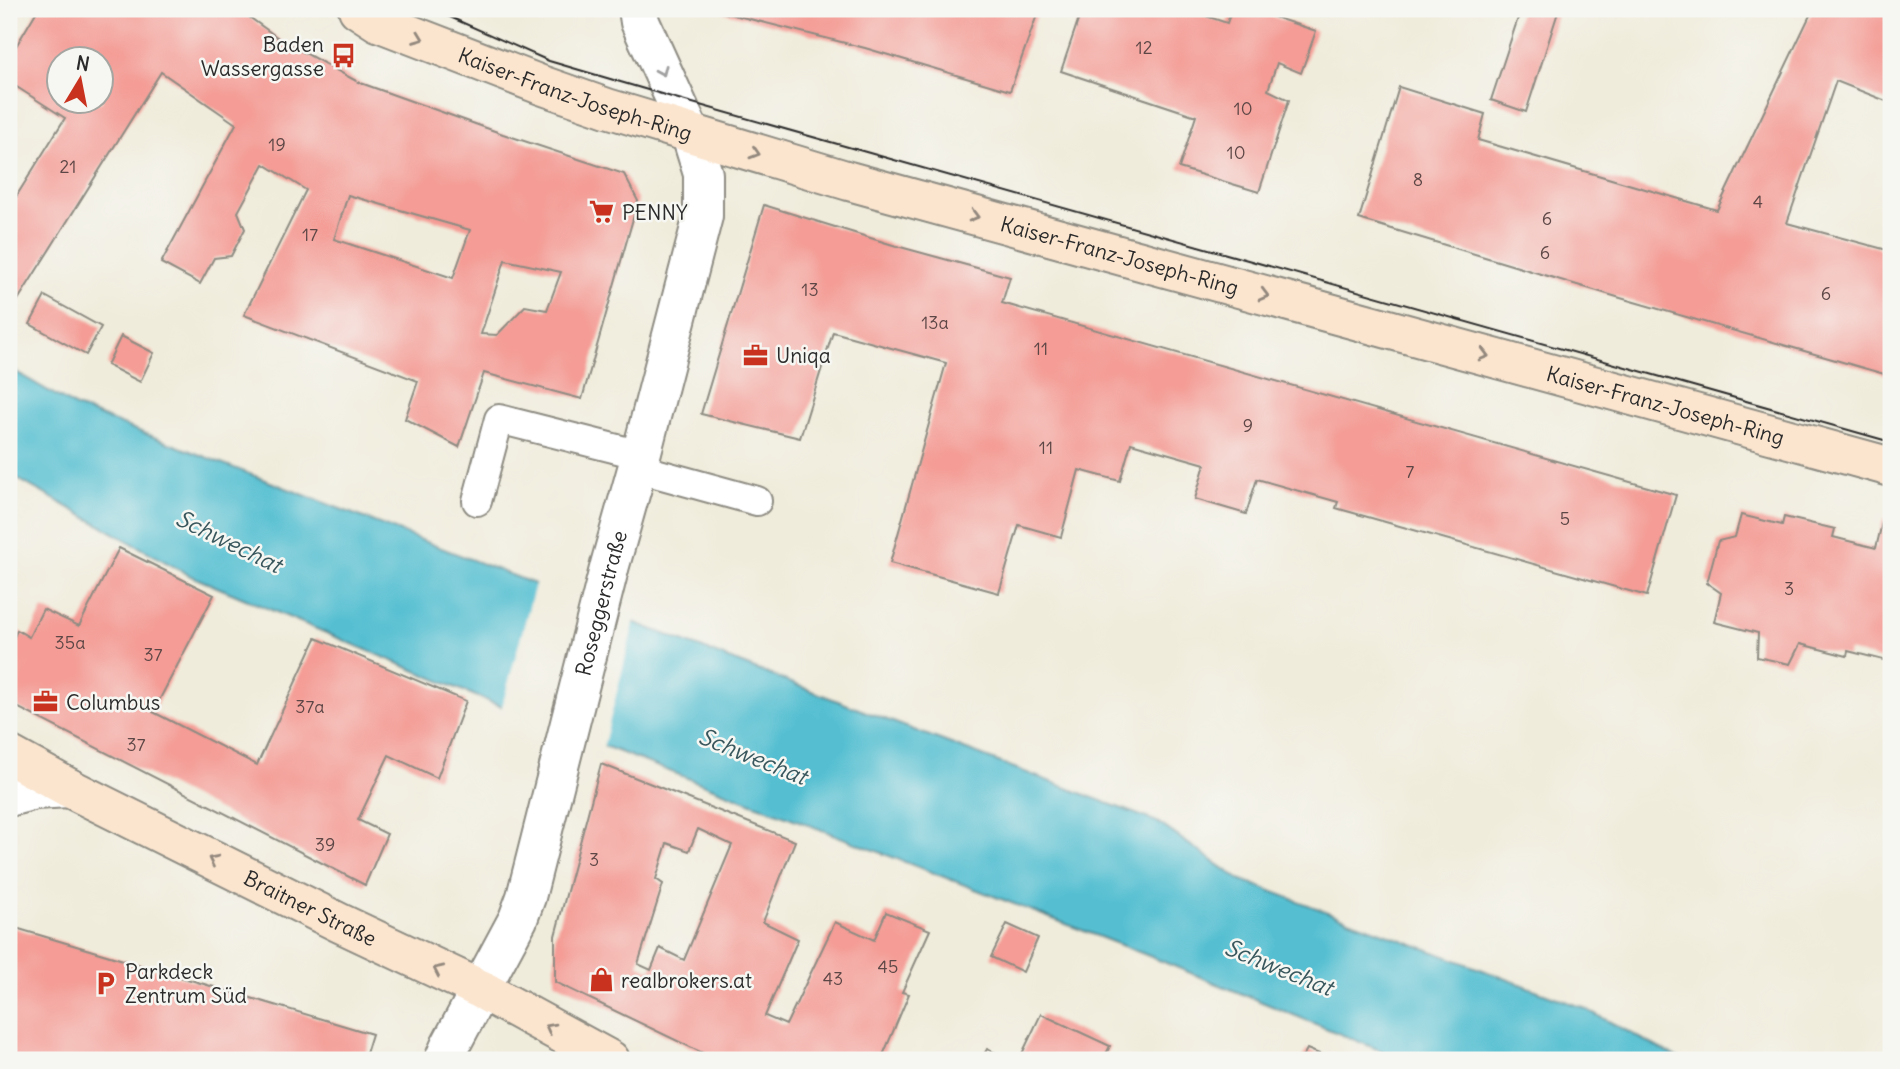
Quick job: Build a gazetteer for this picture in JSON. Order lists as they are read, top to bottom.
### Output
{
  "streets": {
    "street": ["Kaiser-Franz-Joseph-Ring", "Roseggerstraße", "Braitner Straße"]
  },
  "crossings": [
    ["Kaiser-Franz-Joseph-Ring", "Roseggerstraße"],
    ["Roseggerstraße", "Braitner Straße"]
  ],
  "one_way": ["Kaiser-Franz-Joseph-Ring", "Braitner Straße"],
  "water": ["Schwechat"],
  "places": {
    "bus stop": ["Baden Wassergasse"],
    "supermarket": ["PENNY"],
    "office": ["Uniqa", "Columbus"],
    "shop": ["realbrokers.at"],
    "parking": ["Parkdeck Zentrum Süd"]
  },
  "house_numbers": [
    "12",
    "10",
    "19",
    "10",
    "21",
    "8",
    "4",
    "6",
    "17",
    "6",
    "13",
    "6",
    "13a",
    "11",
    "9",
    "11",
    "7",
    "5",
    "3",
    "35a",
    "37",
    "37a",
    "37",
    "39",
    "3",
    "45",
    "43"
  ],
  "north": "top"
}
